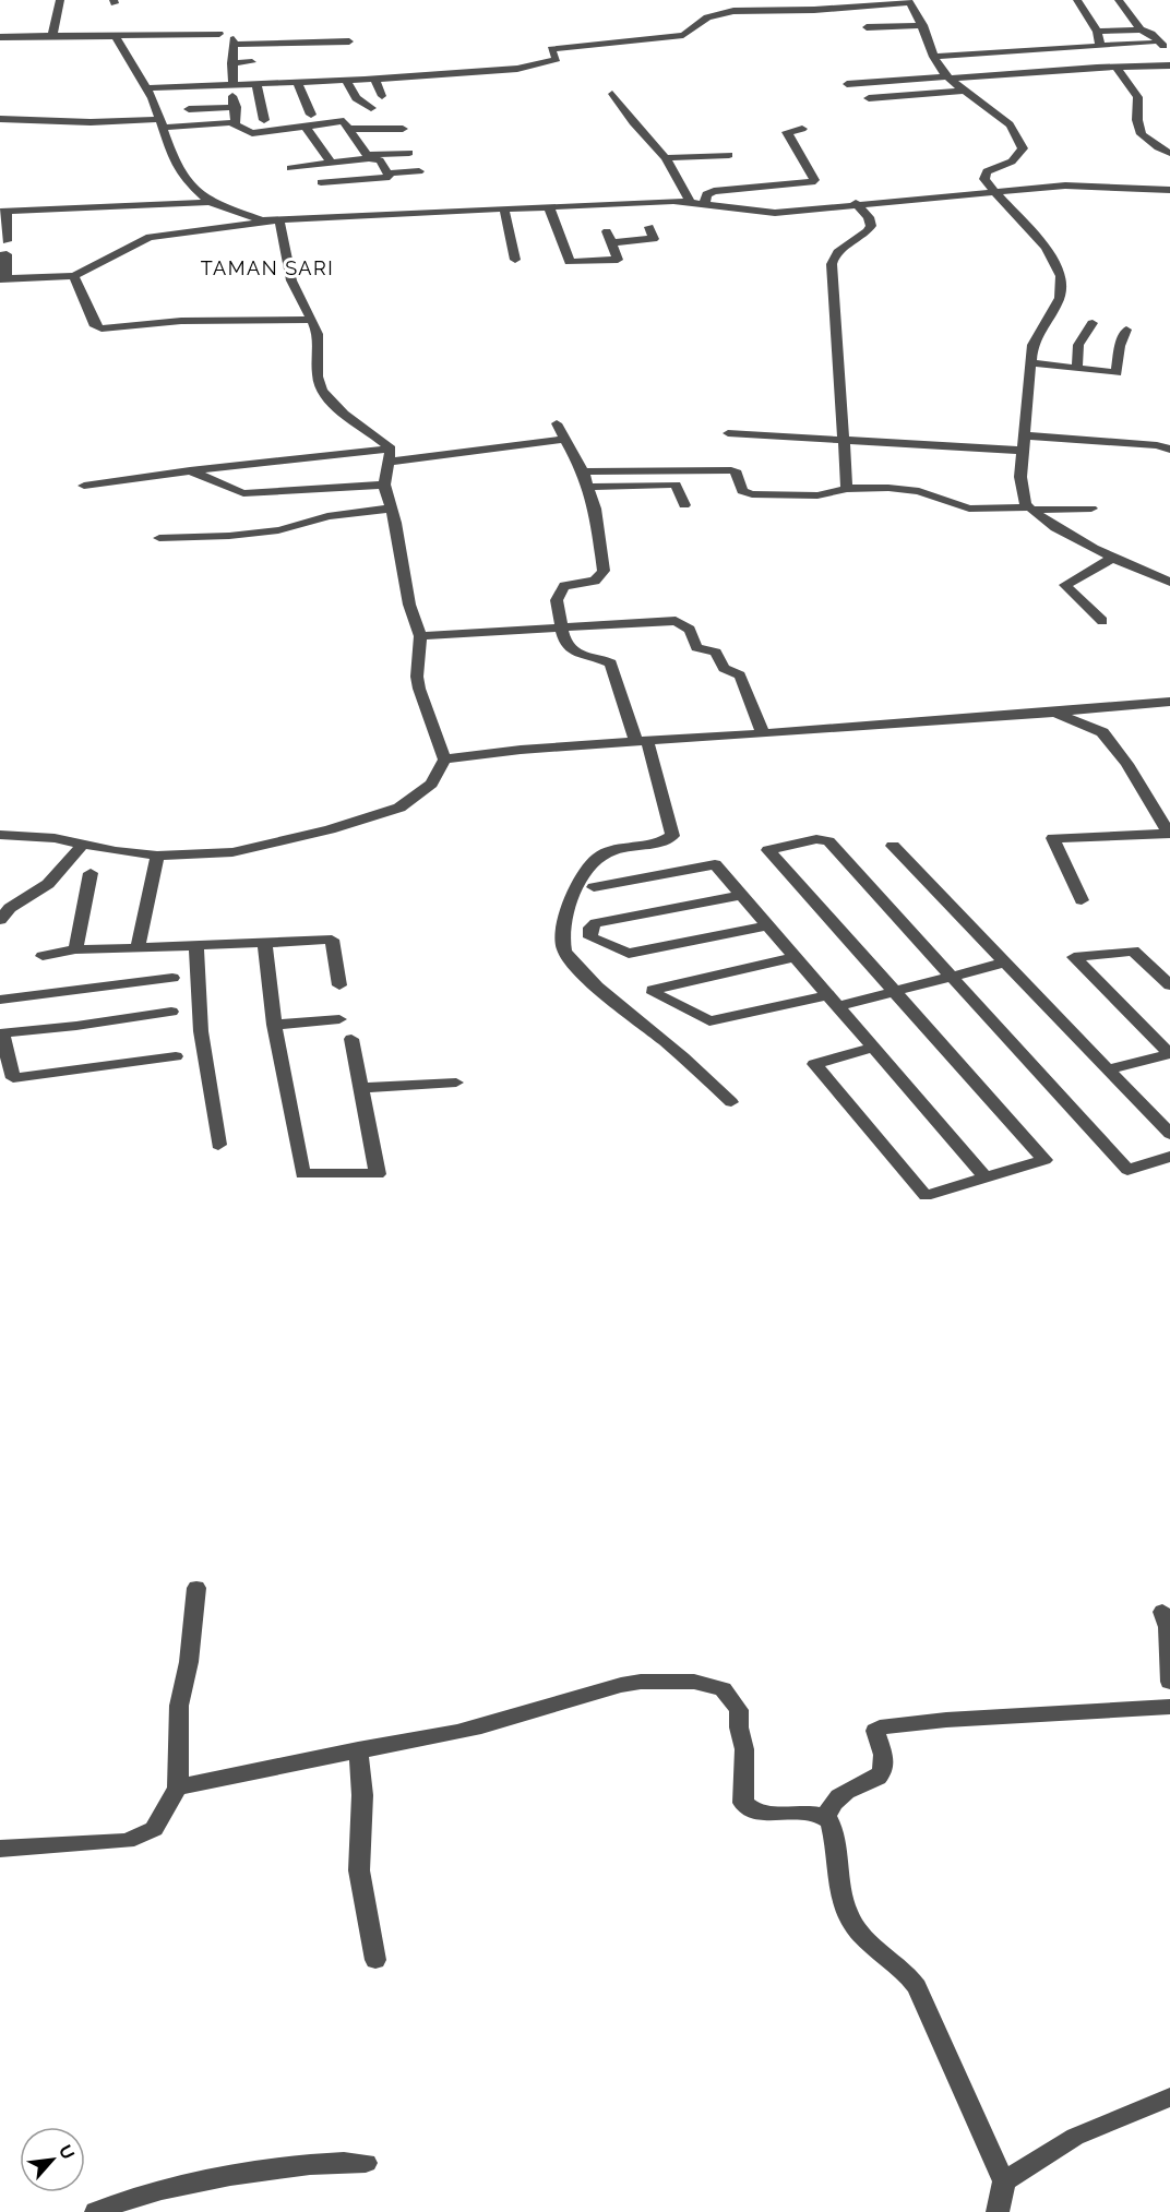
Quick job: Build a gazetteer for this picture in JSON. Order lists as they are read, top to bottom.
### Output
{
  "districts": ["TAMAN SARI"],
  "north": "top right"
}
